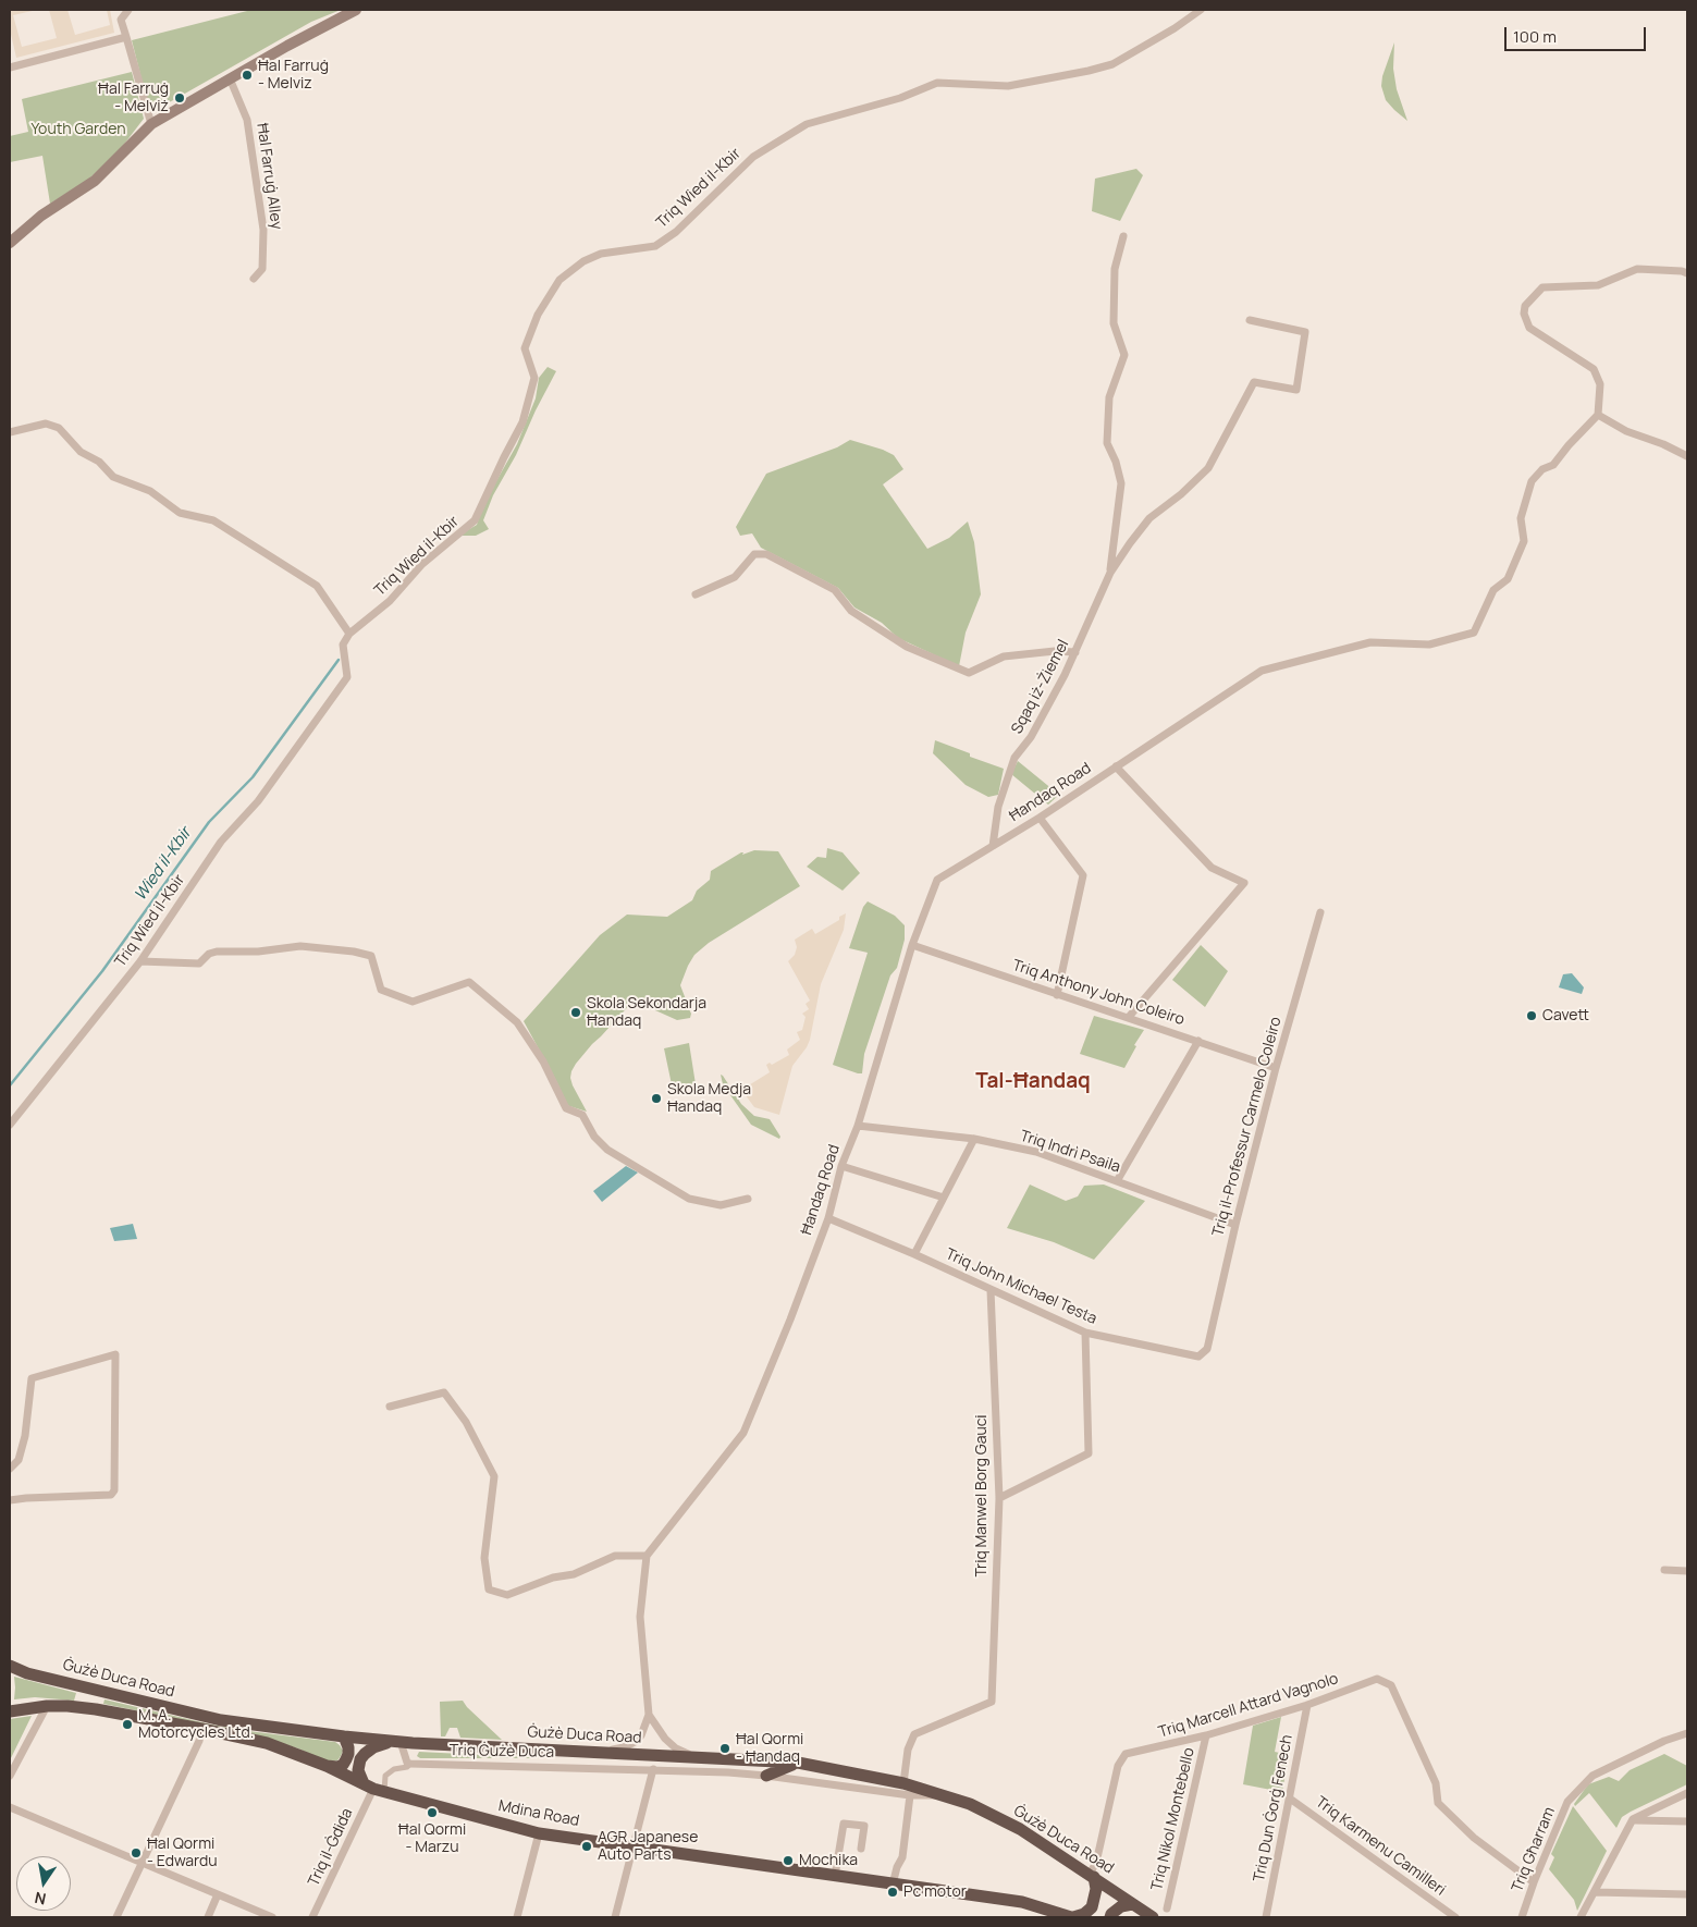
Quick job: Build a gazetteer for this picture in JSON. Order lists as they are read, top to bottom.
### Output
{
  "streets": {
    "highway": ["Ġużè Duca Road", "Mdina Road"],
    "street": [
      "Ħal Farruġ Alley",
      "Triq Wied il-Kbir",
      "Sqaq iż-Żiemel",
      "Ħandaq Road",
      "Triq Anthony John Coleiro",
      "Triq il-Professur Carmelo Coleiro",
      "Triq Indrì Psaila",
      "Triq John Michael Testa",
      "Triq Manwel Borg Gauci",
      "Triq Marcell Attard Vagnolo",
      "Triq Ġużè Duca",
      "Triq Dun Ġorġ Fenech",
      "Triq Nikol Montebello",
      "Triq Karmenu Camilleri",
      "Triq il-Ġdida",
      "Triq Għarram"
    ]
  },
  "crossings": [
    ["Sqaq iż-Żiemel", "Ħandaq Road"],
    ["Ħandaq Road", "Triq Anthony John Coleiro"],
    ["Ħandaq Road", "Triq Indrì Psaila"],
    ["Ħandaq Road", "Triq John Michael Testa"],
    ["Triq Anthony John Coleiro", "Triq il-Professur Carmelo Coleiro"],
    ["Triq il-Professur Carmelo Coleiro", "Triq Indrì Psaila"],
    ["Triq il-Professur Carmelo Coleiro", "Triq John Michael Testa"],
    ["Triq John Michael Testa", "Triq Manwel Borg Gauci"],
    ["Triq Manwel Borg Gauci", "Ġużè Duca Road"],
    ["Ġużè Duca Road", "Triq Marcell Attard Vagnolo"],
    ["Ġużè Duca Road", "Triq Ġużè Duca"],
    ["Triq Marcell Attard Vagnolo", "Triq Dun Ġorġ Fenech"],
    ["Triq Marcell Attard Vagnolo", "Triq Nikol Montebello"],
    ["Triq Marcell Attard Vagnolo", "Triq Għarram"],
    ["Triq Dun Ġorġ Fenech", "Triq Karmenu Camilleri"],
    ["Mdina Road", "Triq il-Ġdida"]
  ],
  "districts": ["Tal-Ħandaq"],
  "water": ["Wied il-Kbir"],
  "parks": ["Youth Garden"],
  "places": [
    "Ħal Farruġ - Melviz",
    "Ħal Farruġ - Melviż",
    "Skola Sekondarja Ħandaq",
    "Cavett",
    "Skola Medja Ħandaq",
    "M. A. Motorcycles Ltd.",
    "Ħal Qormi - Ħandaq",
    "Ħal Qormi - Marzu",
    "AGR Japanese Auto Parts",
    "Ħal Qormi - Edwardu",
    "Mochika",
    "Pc motor"
  ],
  "scale_bar": "100 m",
  "north": "bottom"
}
